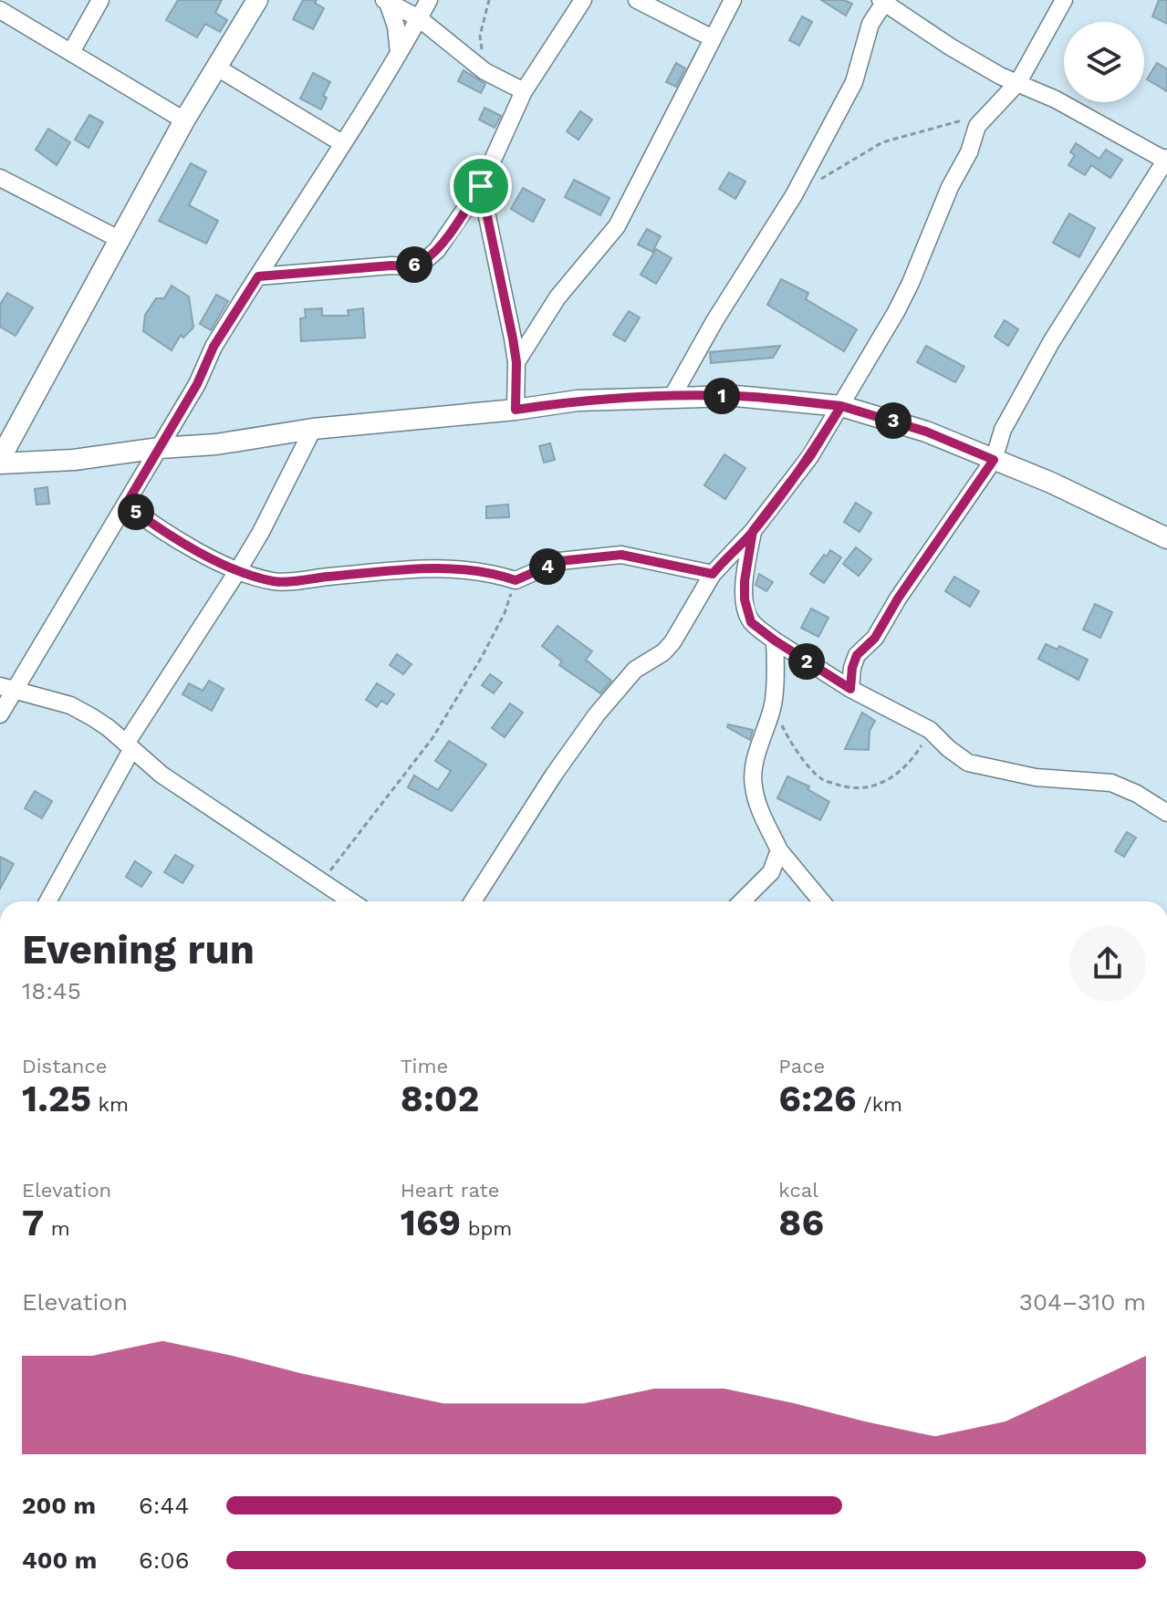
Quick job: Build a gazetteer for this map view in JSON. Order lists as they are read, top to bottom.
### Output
{
  "page": {
    "pins": [
      "6",
      "1",
      "3",
      "5",
      "4",
      "2"
    ],
    "heading": ["Evening run", "18:45"],
    "stats": [
      ["Distance", "1.25 km"],
      ["Time", "8:02"],
      ["Pace", "6:26 /km"],
      ["Elevation", "7 m"],
      ["Heart rate", "169 bpm"],
      ["kcal", "86"]
    ],
    "chart": ["Elevation", "304–310 m"],
    "list": [
      {
        "name": "200 m",
        "note": "6:44"
      },
      {
        "name": "400 m",
        "note": "6:06"
      }
    ]
  }
}
